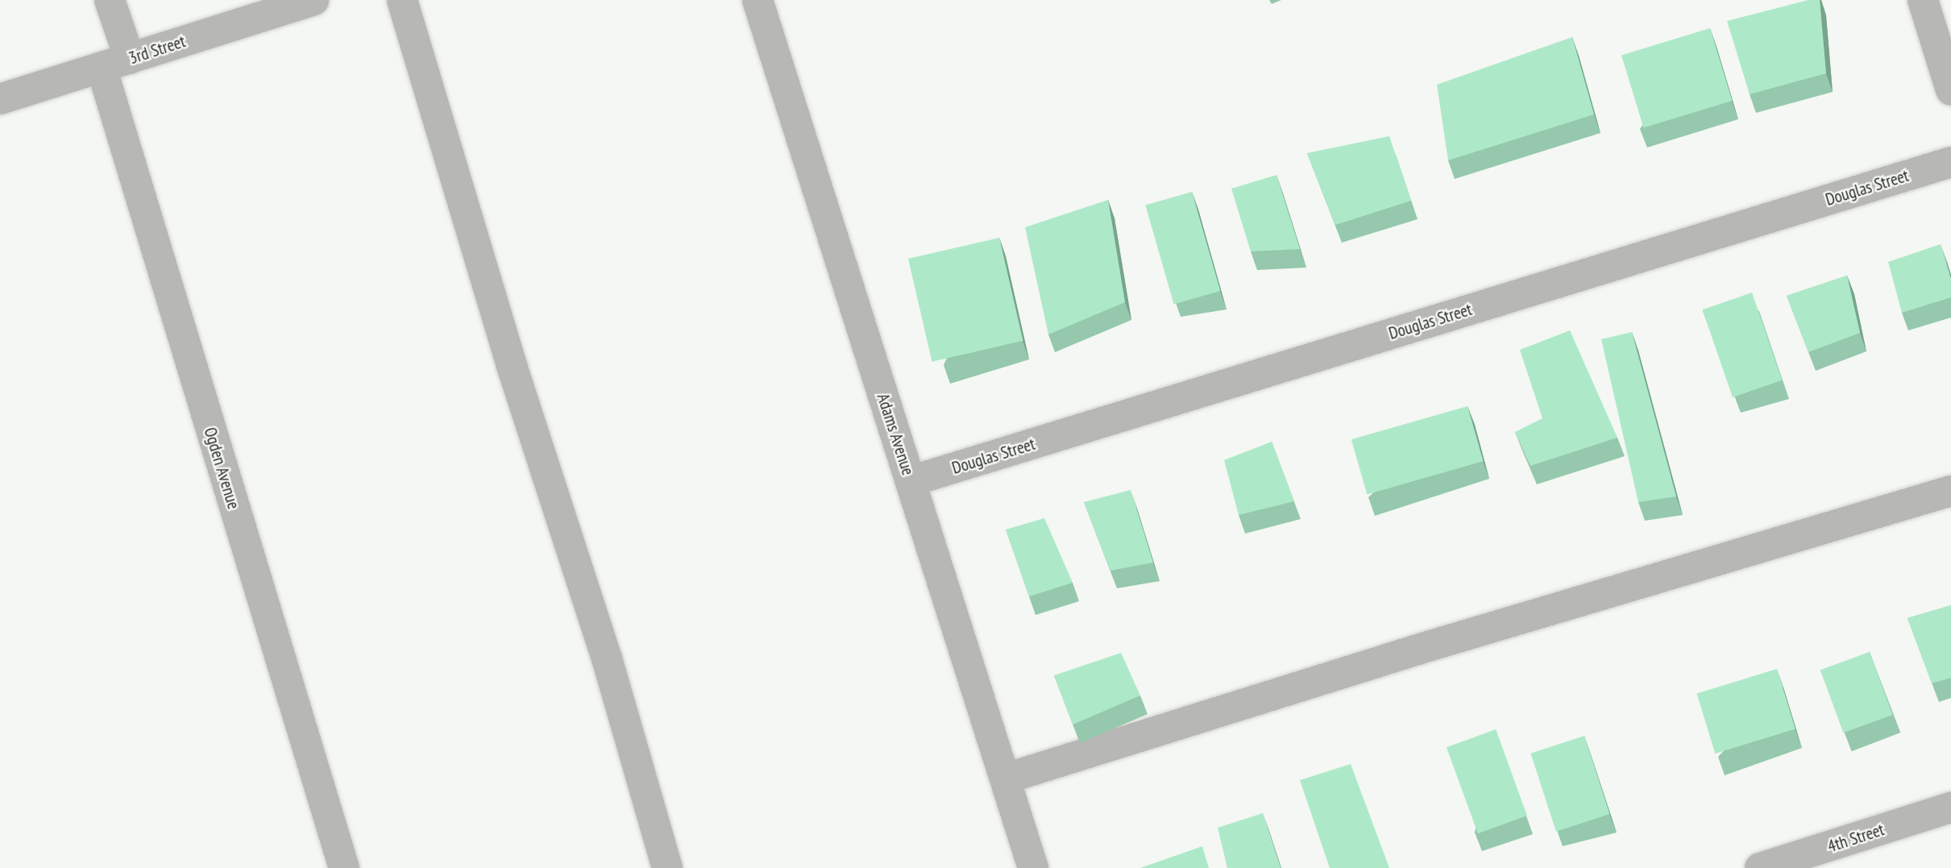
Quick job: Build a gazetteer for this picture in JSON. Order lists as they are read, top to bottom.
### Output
{
  "streets": {
    "street": [
      "3rd Street",
      "Douglas Street",
      "Adams Avenue",
      "Ogden Avenue",
      "4th Street"
    ]
  },
  "crossings": [
    ["3rd Street", "Ogden Avenue"],
    ["Douglas Street", "Adams Avenue"]
  ]
}
